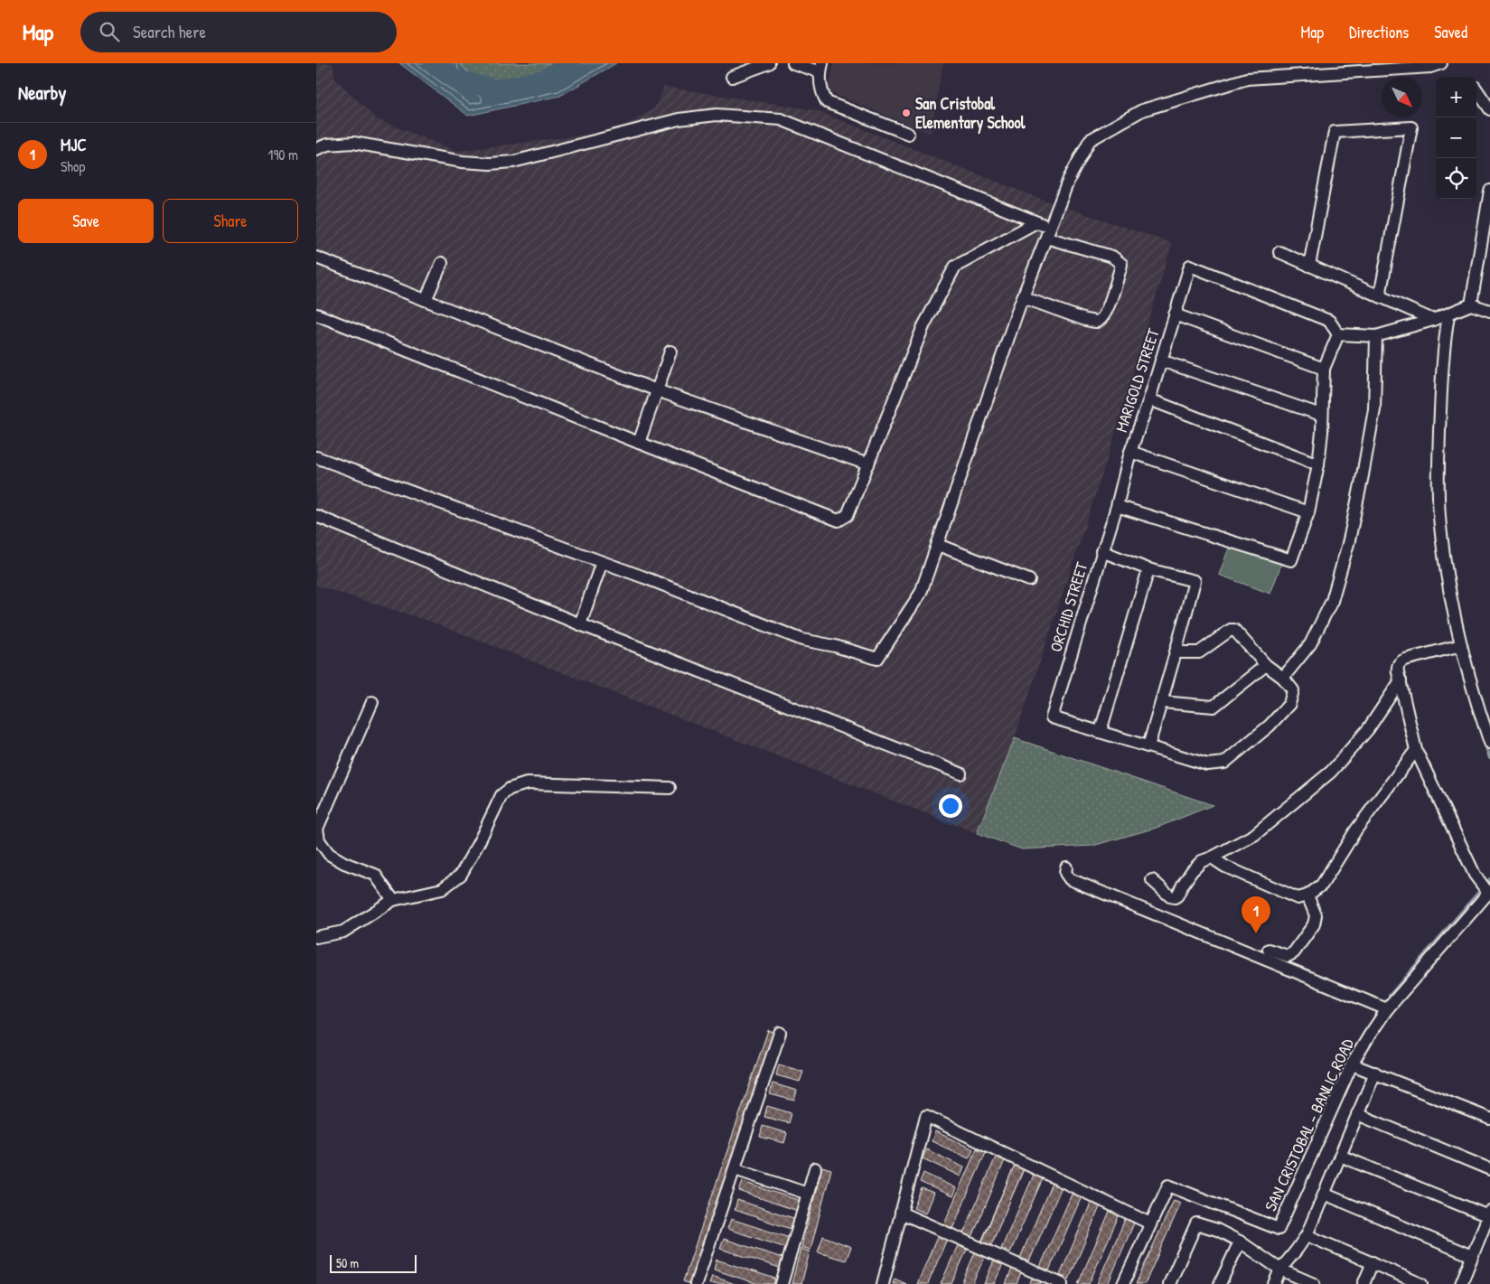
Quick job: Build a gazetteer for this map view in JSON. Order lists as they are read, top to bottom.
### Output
{
  "streets": {
    "street": ["MARIGOLD STREET", "ORCHID STREET", "SAN CRISTOBAL - BANLIC ROAD"]
  },
  "crossings": [
    ["MARIGOLD STREET", "ORCHID STREET"]
  ],
  "places": ["San Cristobal Elementary School"],
  "scale_bar": "50 m",
  "north": "bottom right",
  "page": {
    "header": "Map",
    "search": "Search here",
    "nav": ["Map", "Directions", "Saved"],
    "heading": "Nearby",
    "map_buttons": ["+", "−"],
    "list": [
      {
        "mark": "1",
        "name": "MJC",
        "note": "Shop",
        "value": "190 m"
      }
    ],
    "buttons": ["Save", "Share"],
    "pins": "1",
    "scale": "50 m"
  }
}
